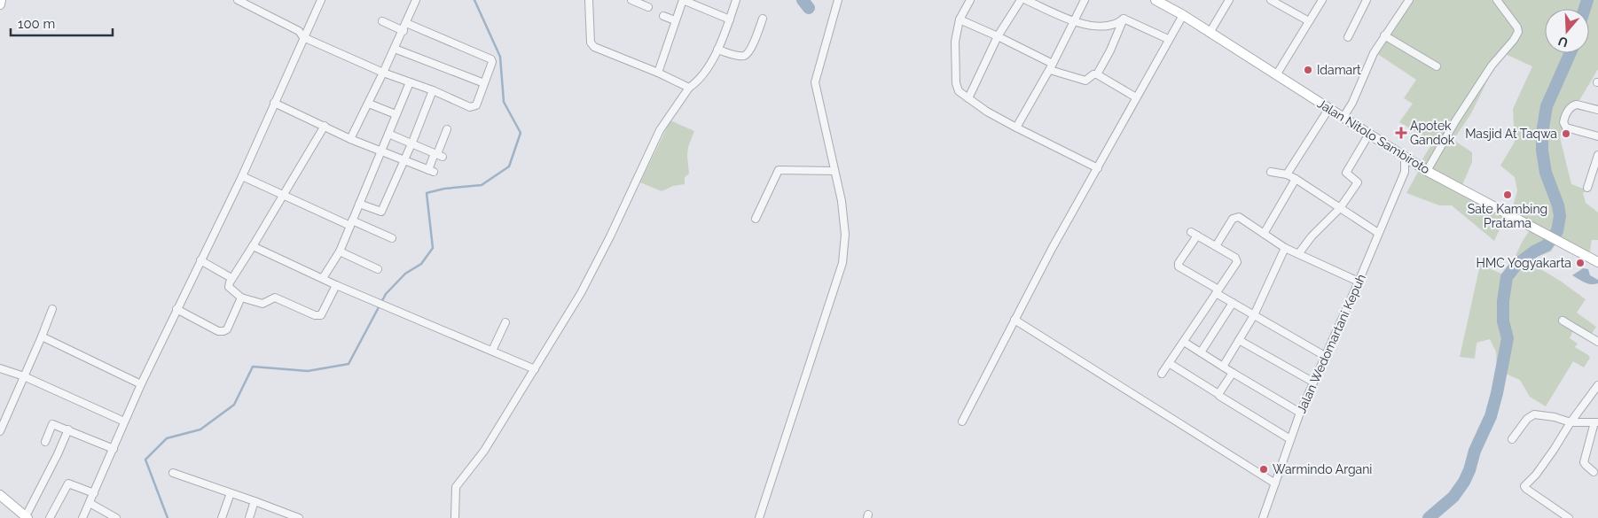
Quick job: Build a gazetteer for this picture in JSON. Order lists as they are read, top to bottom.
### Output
{
  "streets": {
    "street": ["Jalan Nitolo Sambiroto", "Jalan Wedomartani Kepuh"]
  },
  "crossings": [
    ["Jalan Nitolo Sambiroto", "Jalan Wedomartani Kepuh"]
  ],
  "places": {
    "other": [
      "Idamart",
      "Masjid At Taqwa",
      "Sate Kambing Pratama",
      "HMC Yogyakarta",
      "Warmindo Argani"
    ],
    "health": ["Apotek Gandok"]
  },
  "scale_bar": "100 m",
  "north": "bottom"
}
